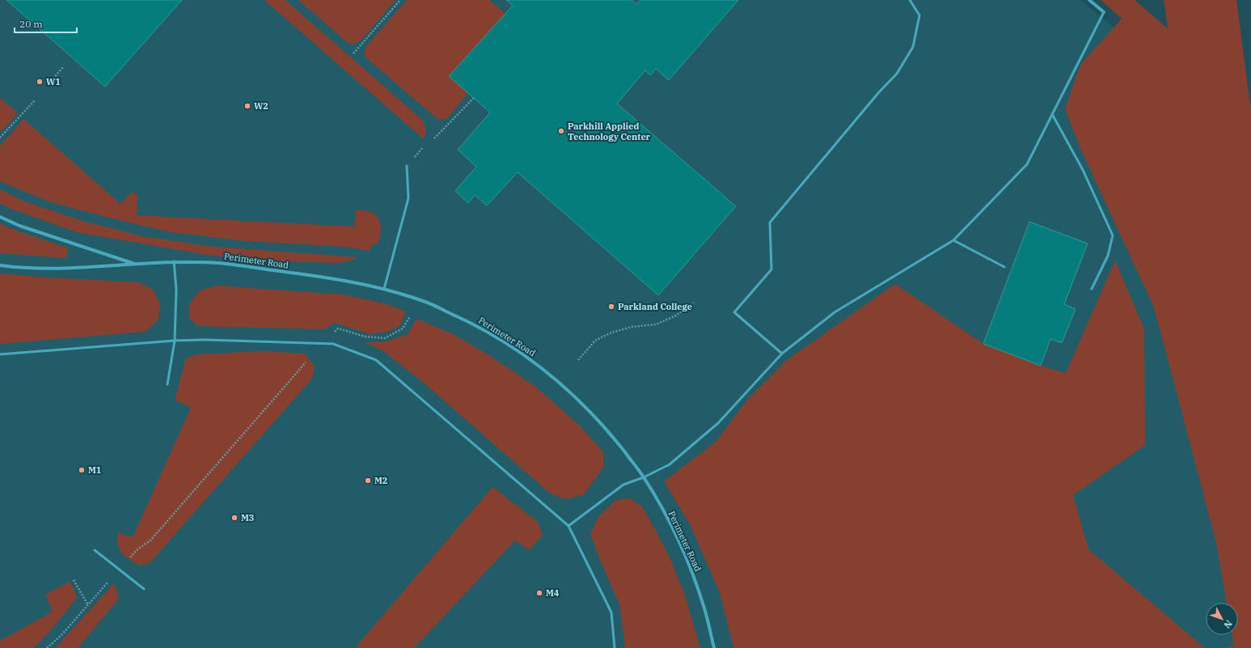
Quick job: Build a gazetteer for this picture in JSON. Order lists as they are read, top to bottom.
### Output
{
  "streets": {
    "street": ["Perimeter Road"]
  },
  "places": [
    "W1",
    "W2",
    "Parkhill Applied Technology Center",
    "Parkland College",
    "M1",
    "M2",
    "M3",
    "M4"
  ],
  "scale_bar": "20 m",
  "north": "bottom right"
}
